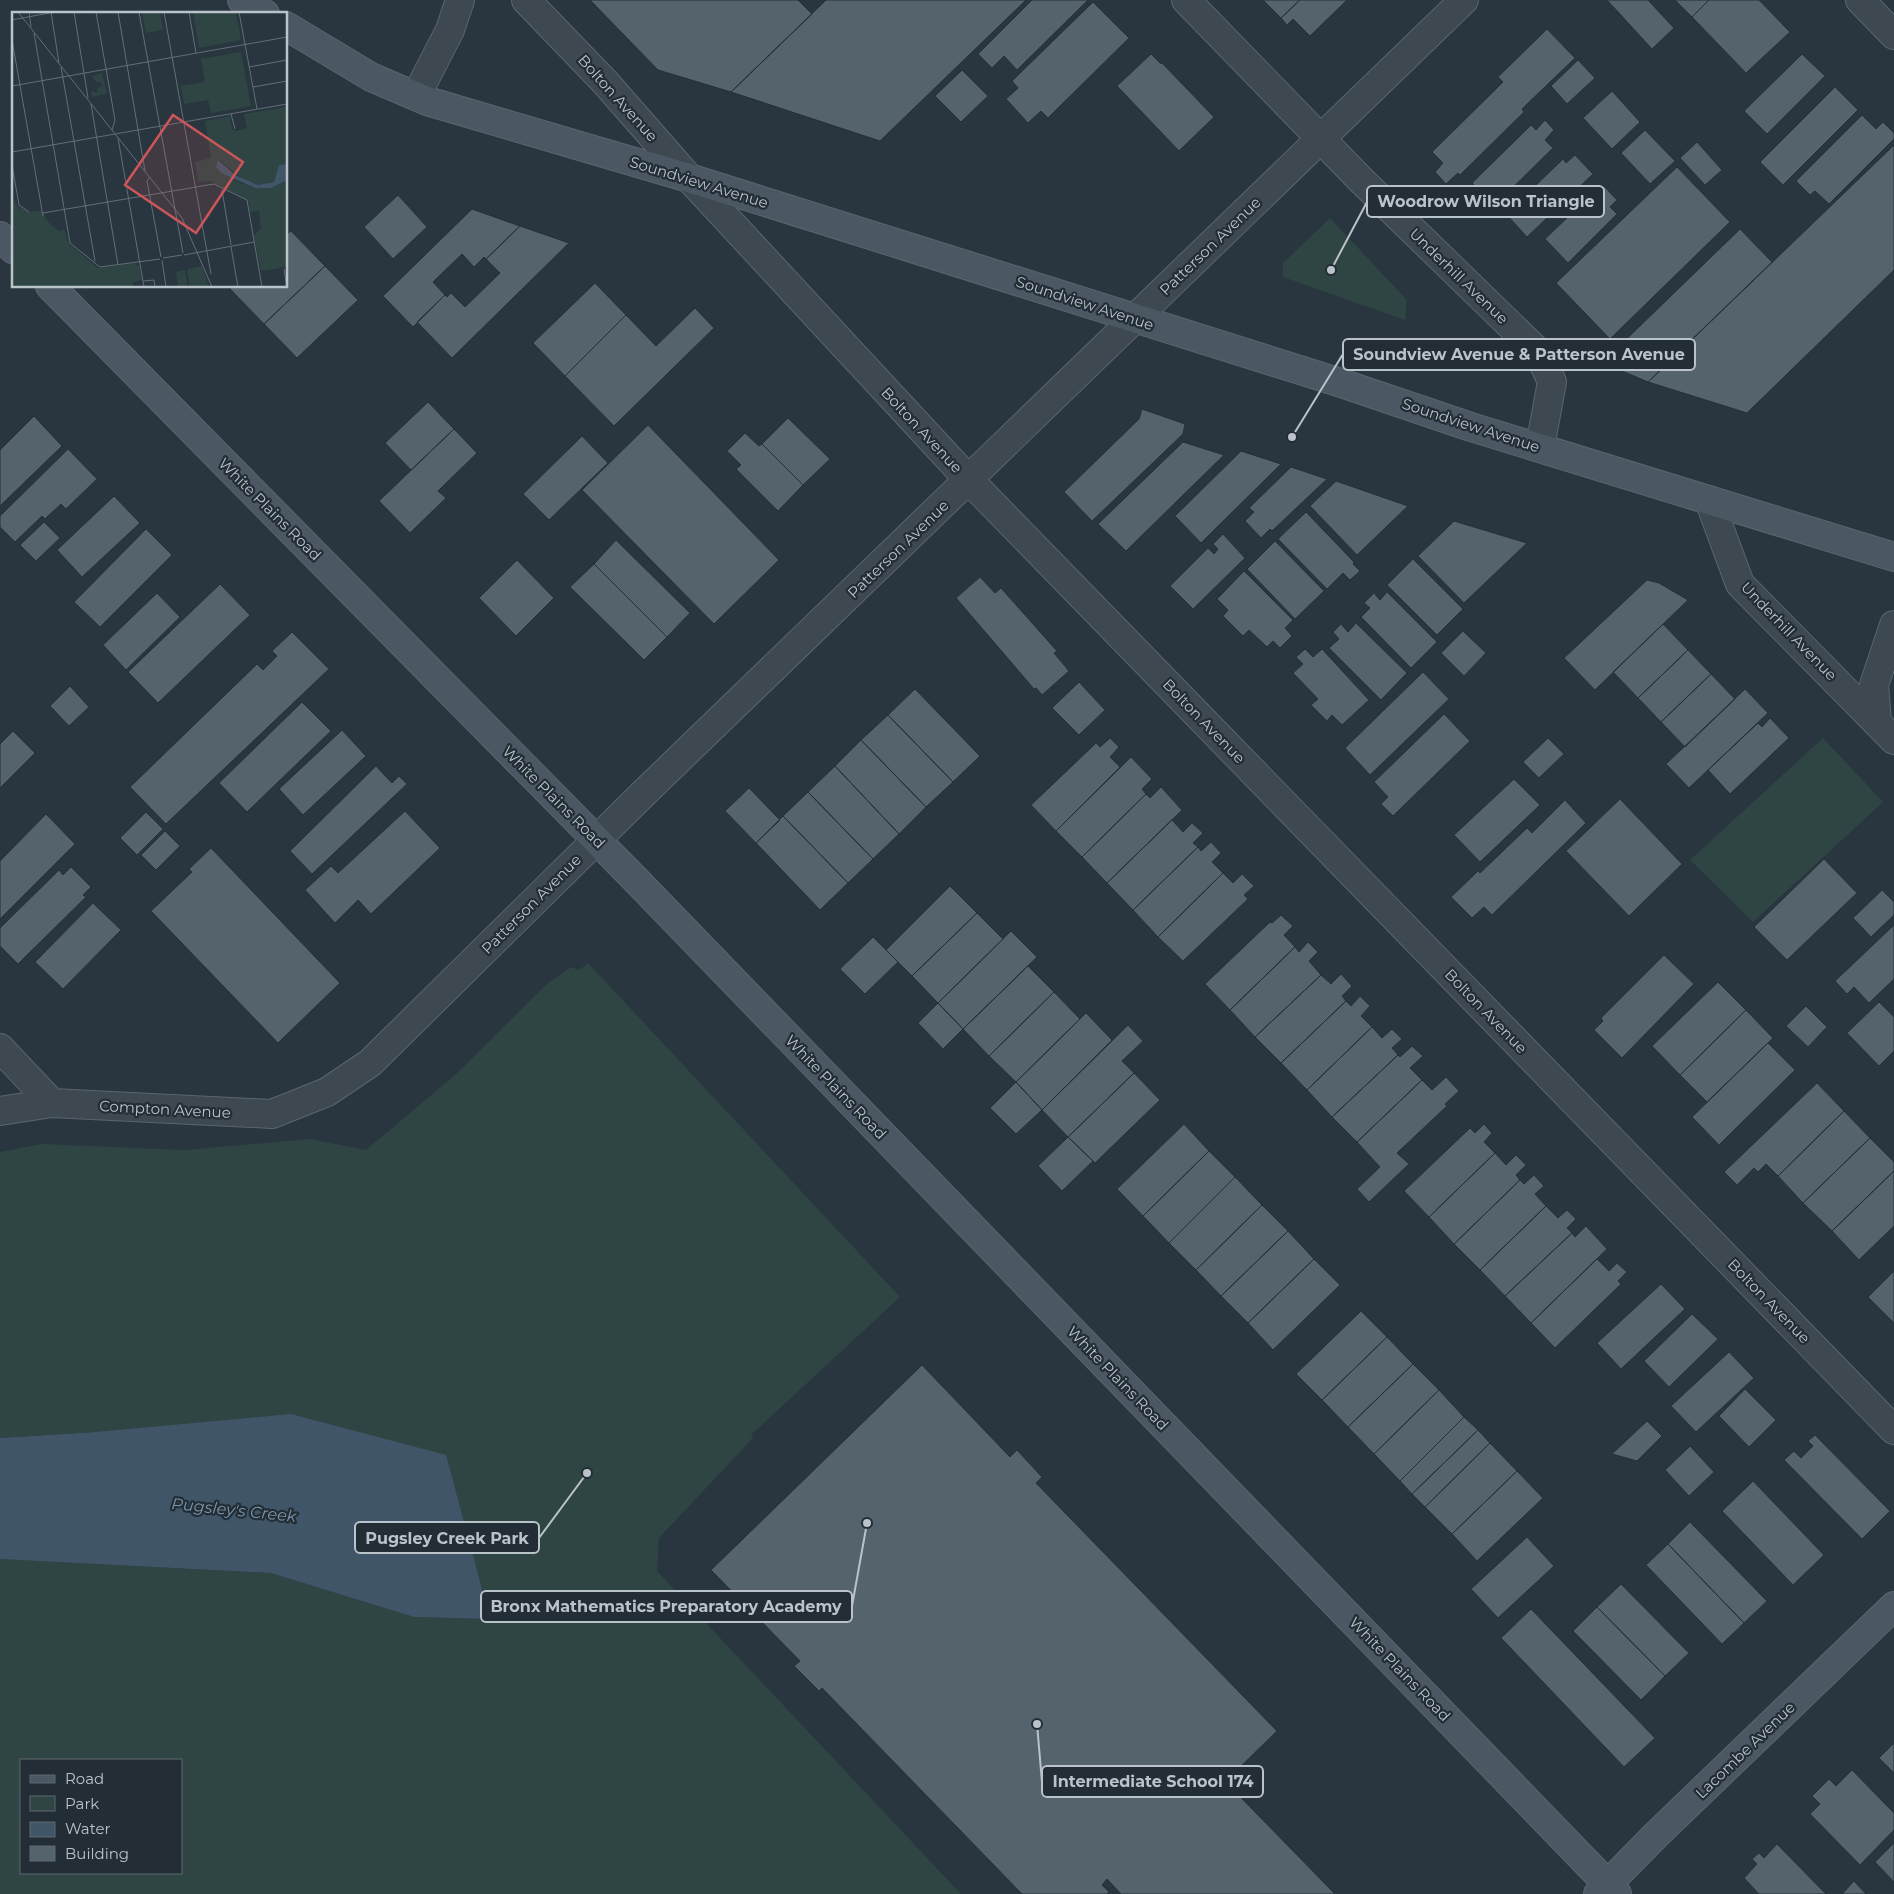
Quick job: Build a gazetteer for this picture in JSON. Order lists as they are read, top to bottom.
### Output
{
  "streets": {
    "main road": ["Soundview Avenue", "White Plains Road", "Lacombe Avenue"],
    "street": [
      "Bolton Avenue",
      "Patterson Avenue",
      "Underhill Avenue",
      "Compton Avenue"
    ]
  },
  "crossings": [
    ["Bolton Avenue", "Soundview Avenue"],
    ["Bolton Avenue", "Patterson Avenue"],
    ["Soundview Avenue", "Patterson Avenue"],
    ["Soundview Avenue", "Underhill Avenue"],
    ["Patterson Avenue", "Underhill Avenue"],
    ["Patterson Avenue", "White Plains Road"],
    ["Patterson Avenue", "Compton Avenue"],
    ["White Plains Road", "Lacombe Avenue"]
  ],
  "water": ["Pugsley's Creek"],
  "places": [
    "Woodrow Wilson Triangle",
    "Soundview Avenue & Patterson Avenue",
    "Pugsley Creek Park",
    "Bronx Mathematics Preparatory Academy",
    "Intermediate School 174"
  ],
  "legend": [
    "Road",
    "Park",
    "Water",
    "Building"
  ]
}
